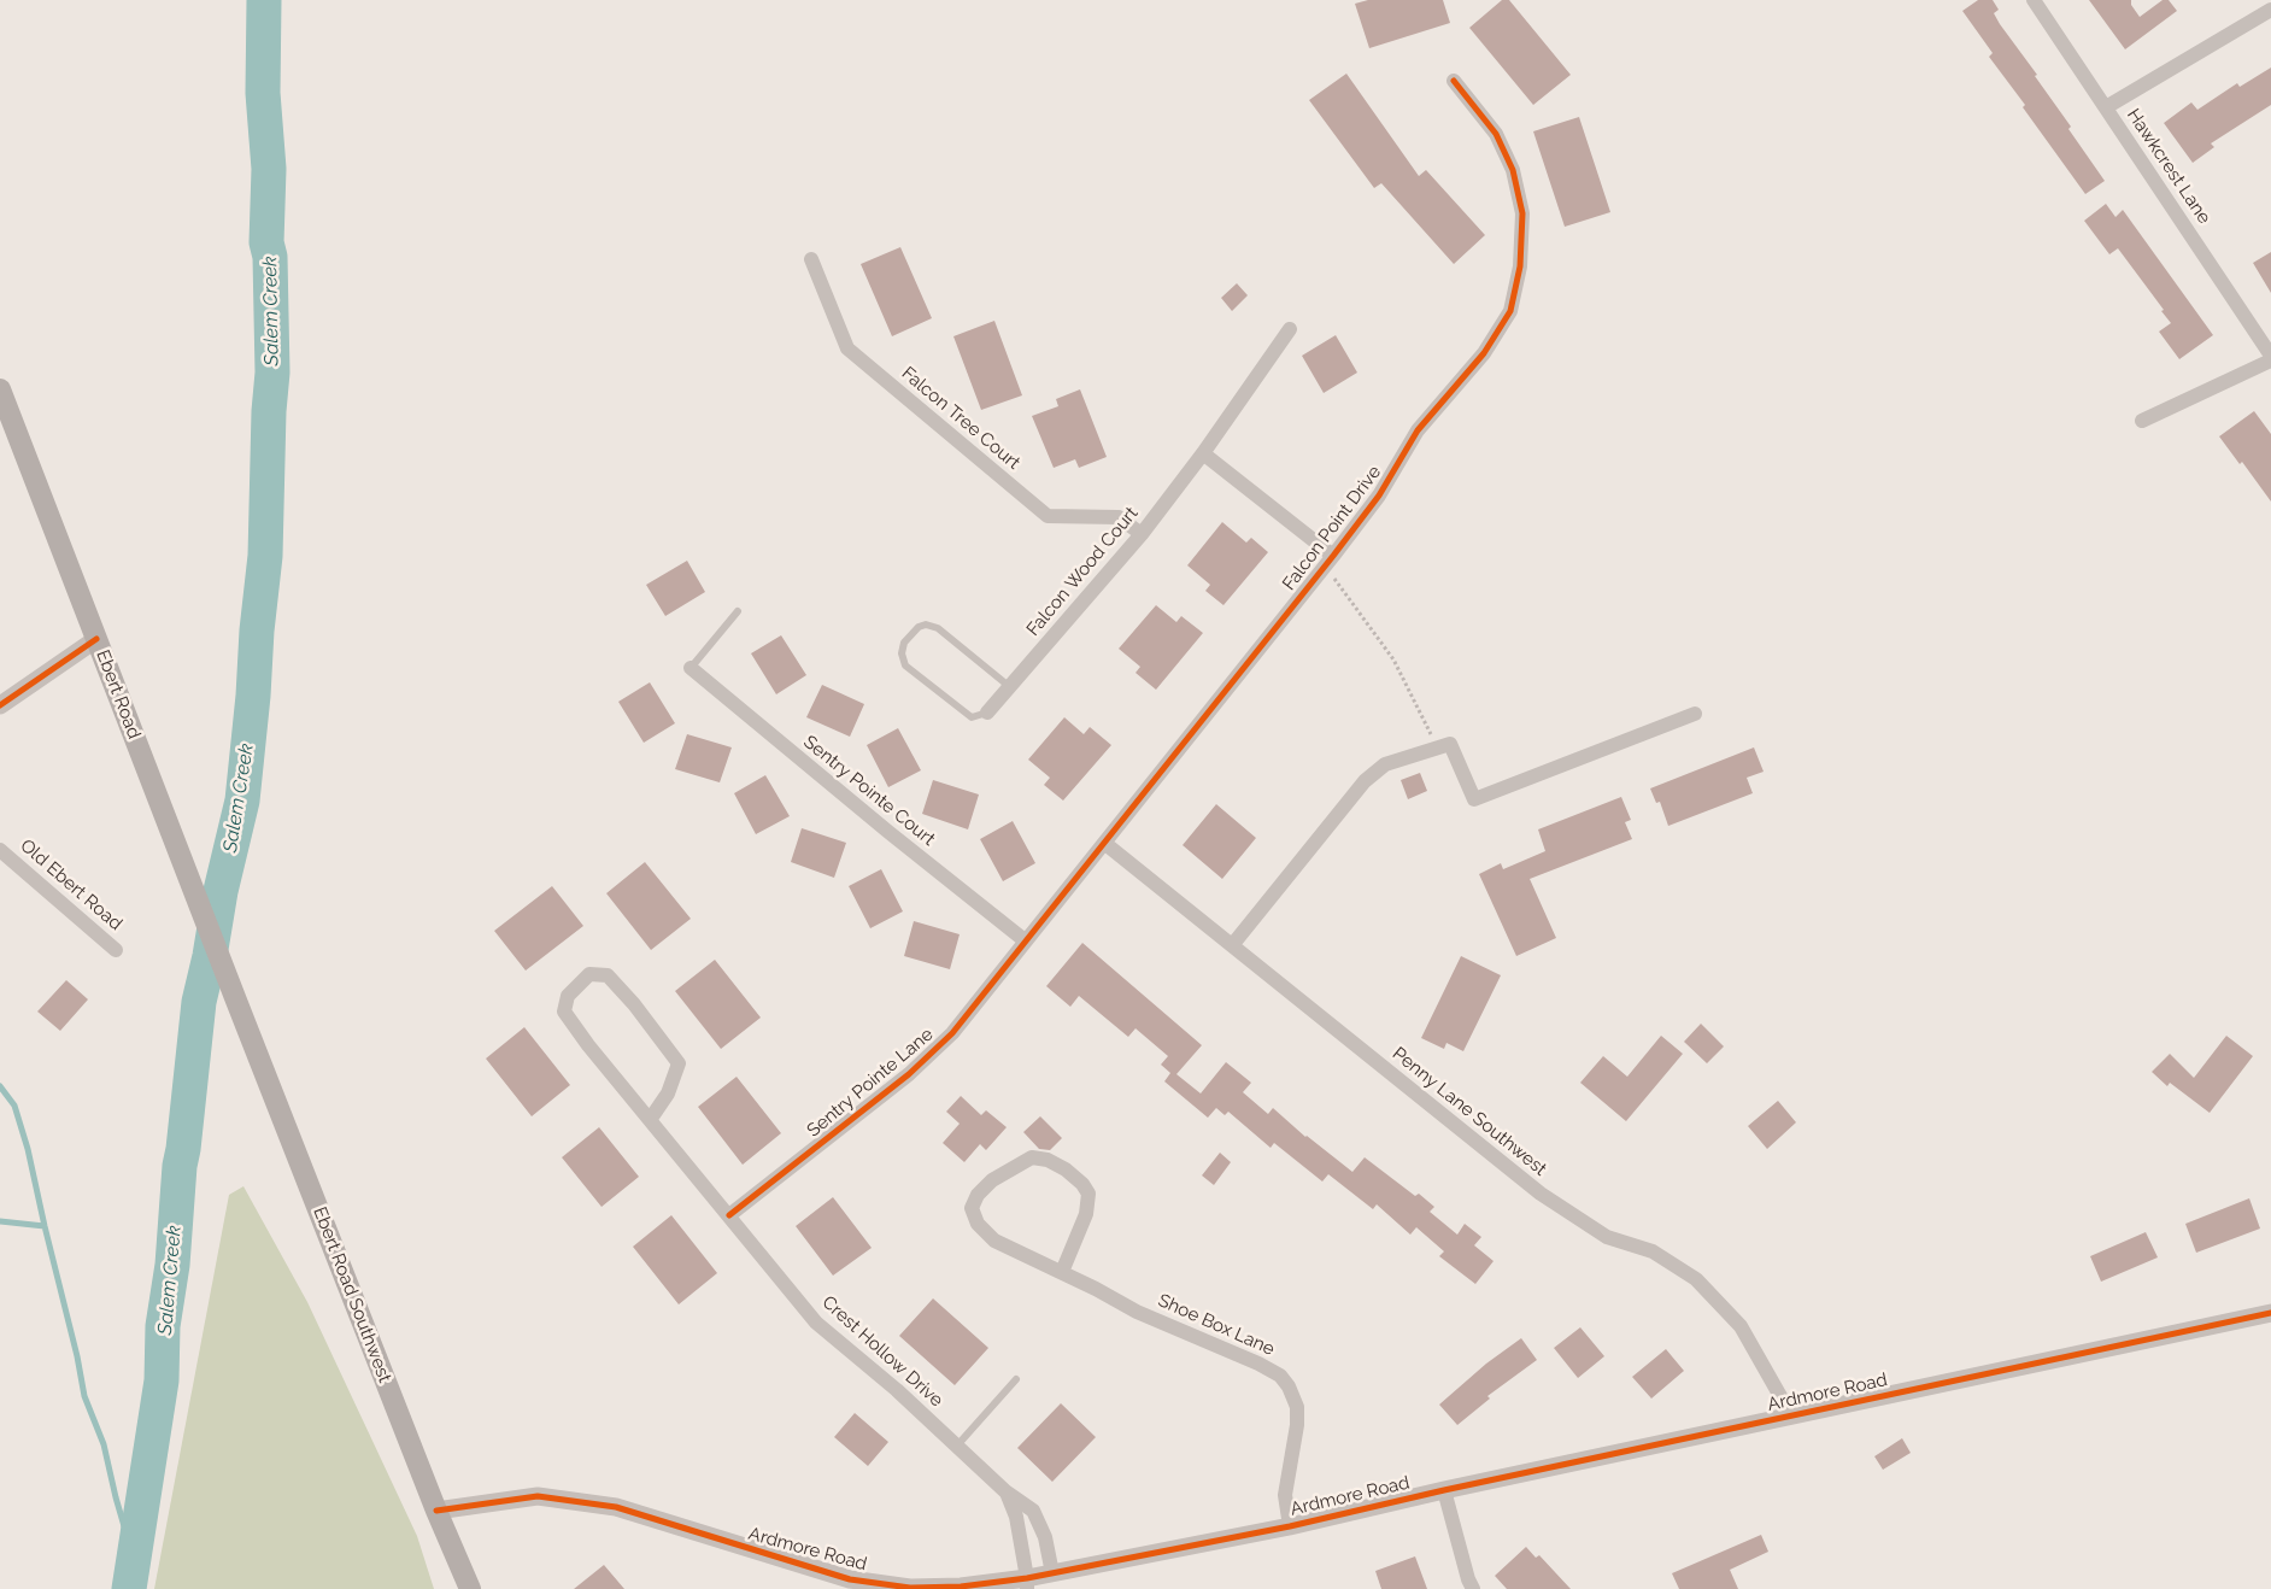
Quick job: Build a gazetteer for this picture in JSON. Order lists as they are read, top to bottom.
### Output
{
  "streets": {
    "main road": ["Ebert Road", "Ebert Road Southwest"],
    "street": [
      "Hawkcrest Lane",
      "Falcon Tree Court",
      "Falcon Point Drive",
      "Falcon Wood Court",
      "Sentry Pointe Court",
      "Old Ebert Road",
      "Sentry Pointe Lane",
      "Penny Lane Southwest",
      "Shoe Box Lane",
      "Crest Hollow Drive",
      "Ardmore Road"
    ]
  },
  "crossings": [
    ["Falcon Tree Court", "Falcon Wood Court"],
    ["Falcon Point Drive", "Sentry Pointe Lane"],
    ["Falcon Point Drive", "Penny Lane Southwest"],
    ["Ebert Road", "Ebert Road Southwest"],
    ["Sentry Pointe Court", "Sentry Pointe Lane"],
    ["Sentry Pointe Lane", "Penny Lane Southwest"],
    ["Sentry Pointe Lane", "Crest Hollow Drive"],
    ["Penny Lane Southwest", "Ardmore Road"],
    ["Ebert Road Southwest", "Ardmore Road"],
    ["Shoe Box Lane", "Ardmore Road"],
    ["Crest Hollow Drive", "Ardmore Road"]
  ],
  "water": ["Salem Creek"]
}
